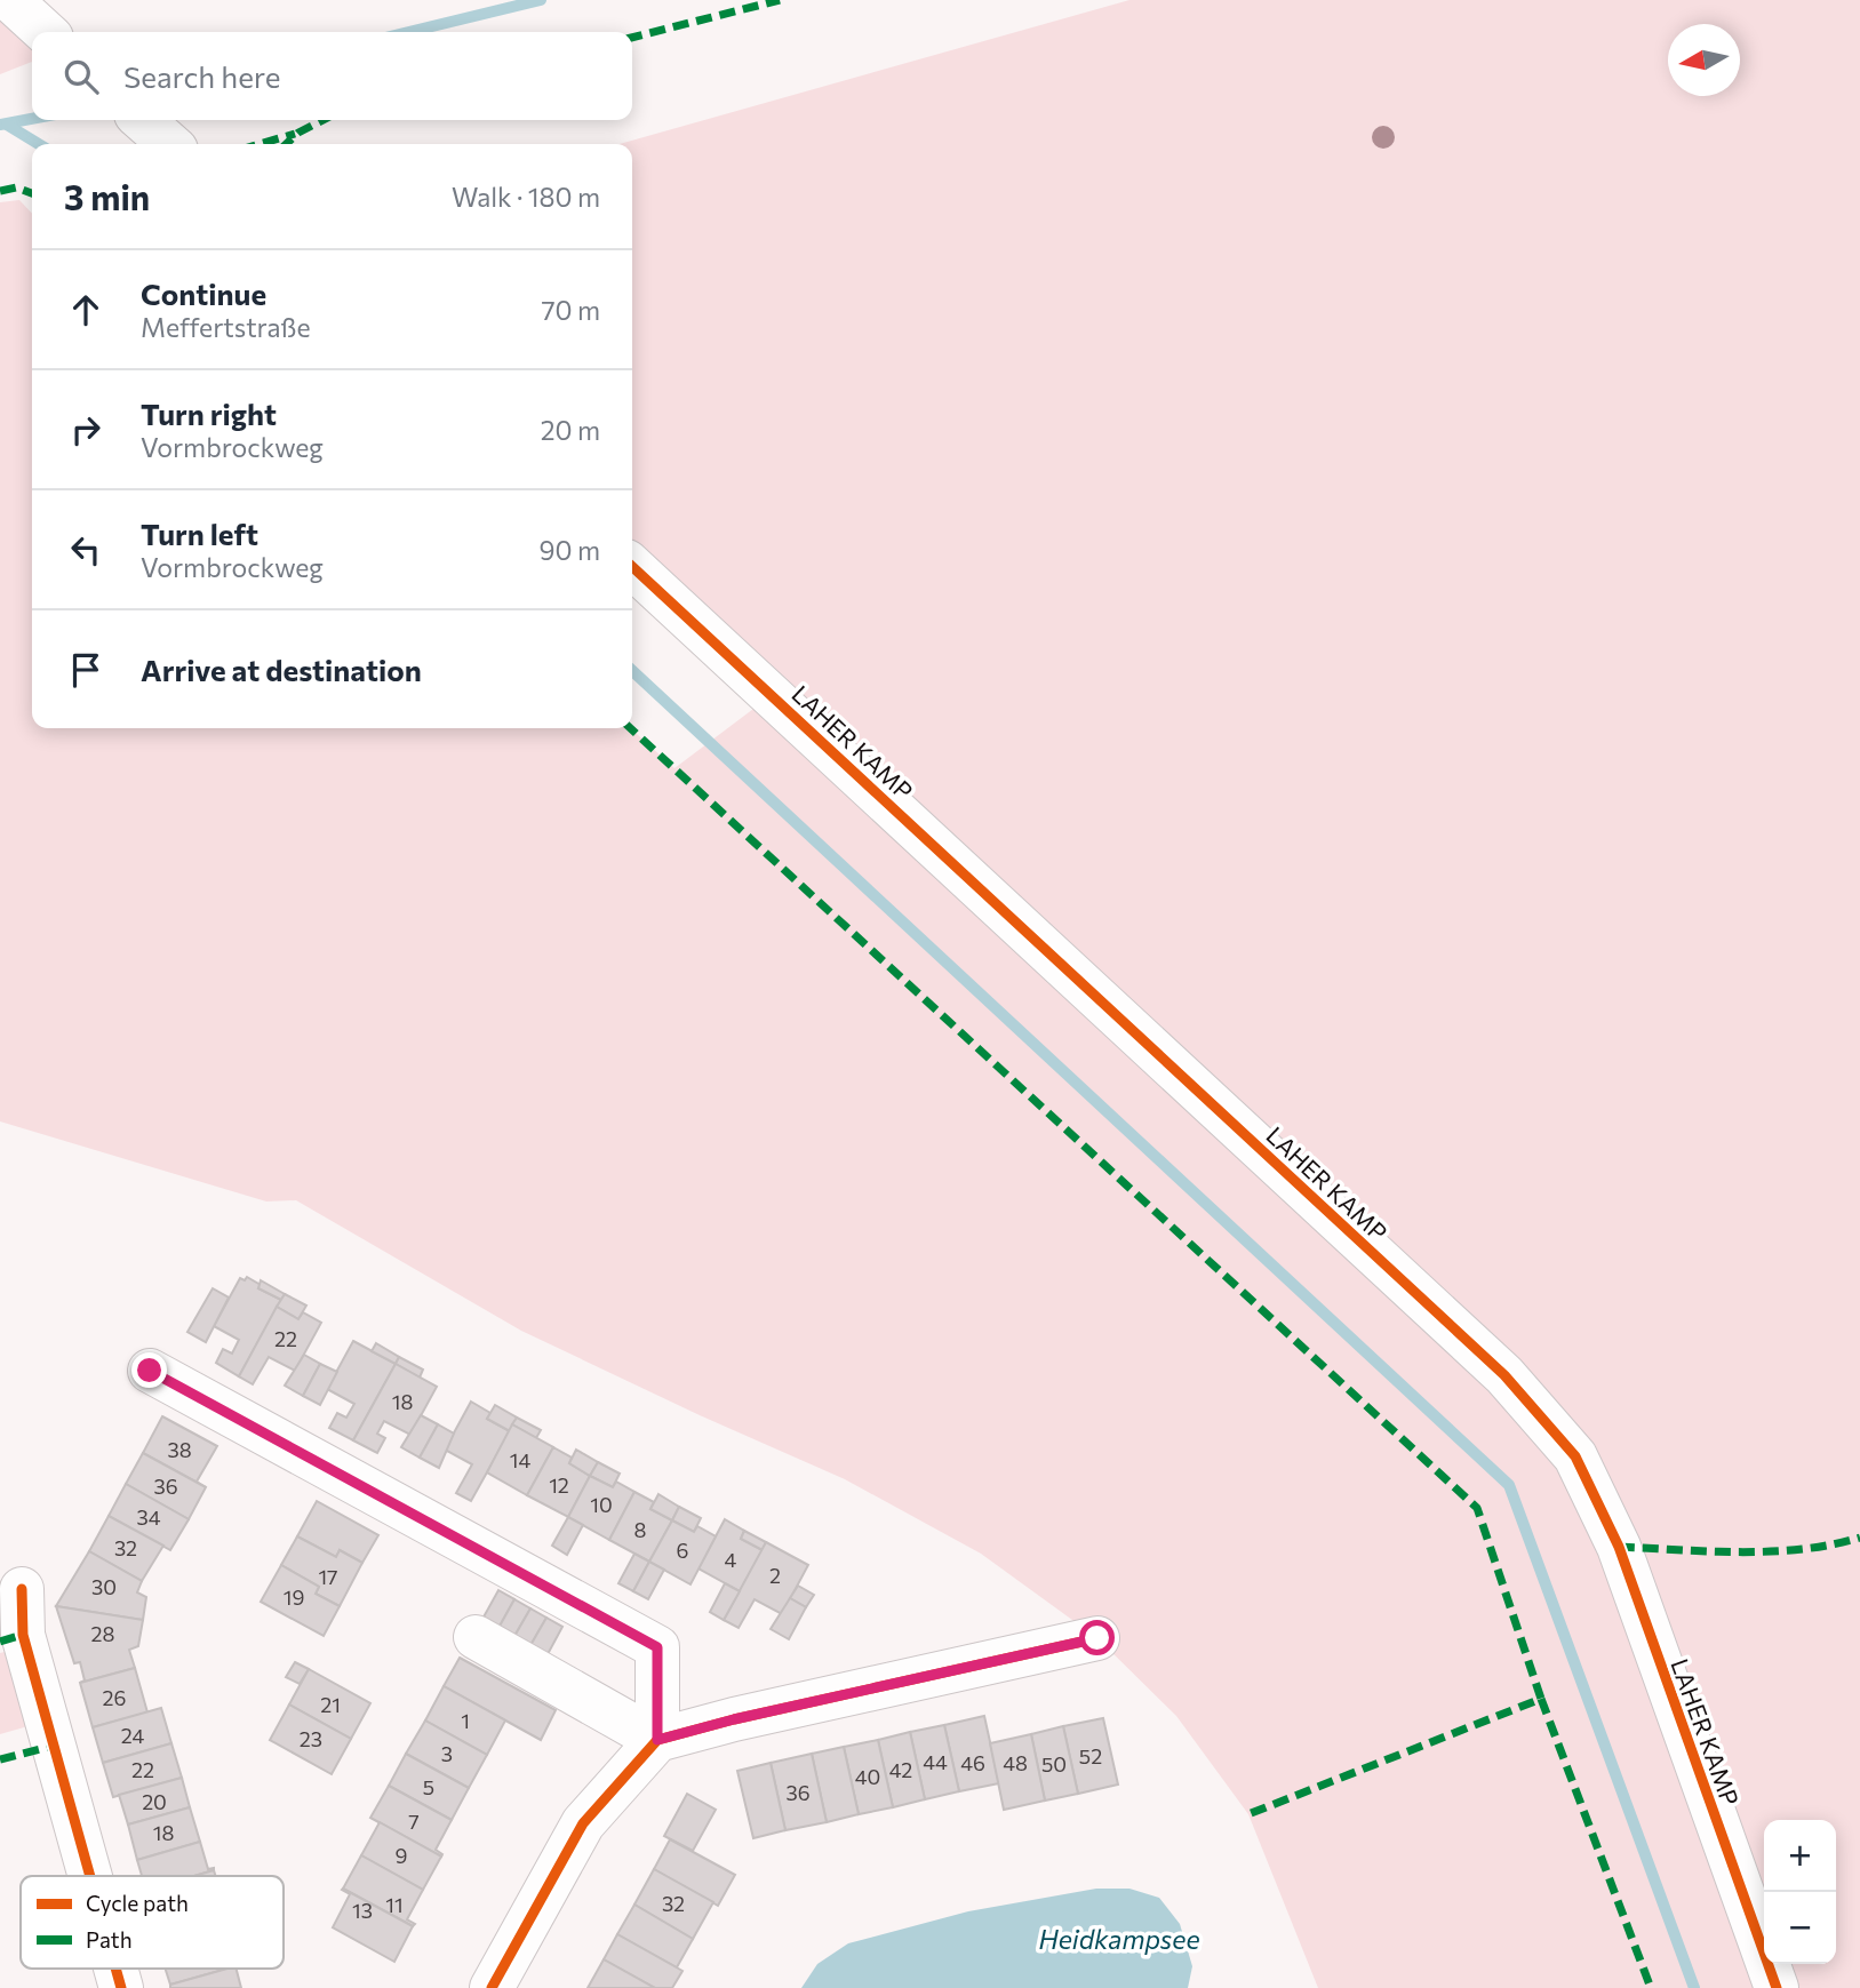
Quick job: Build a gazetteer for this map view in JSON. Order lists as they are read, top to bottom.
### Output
{
  "streets": {
    "street": ["LAHER KAMP"]
  },
  "water": ["Heidkampsee"],
  "house_numbers": [
    "22",
    "18",
    "38",
    "14",
    "12",
    "36",
    "10",
    "34",
    "8",
    "32",
    "6",
    "4",
    "2",
    "17",
    "30",
    "19",
    "28",
    "26",
    "21",
    "1",
    "24",
    "23",
    "3",
    "52",
    "44",
    "46",
    "48",
    "50",
    "22",
    "42",
    "40",
    "5",
    "36",
    "20",
    "7",
    "18",
    "9",
    "32",
    "11",
    "13"
  ],
  "legend": ["Cycle path", "Path"],
  "north": "left",
  "page": {
    "search": "Search here",
    "heading": ["3 min", "Walk · 180 m"],
    "list": [
      ["Continue", "Meffertstraße", "70 m"],
      ["Turn right", "Vormbrockweg", "20 m"],
      ["Turn left", "Vormbrockweg", "90 m"],
      "Arrive at destination"
    ],
    "map_buttons": ["+", "−"]
  }
}
